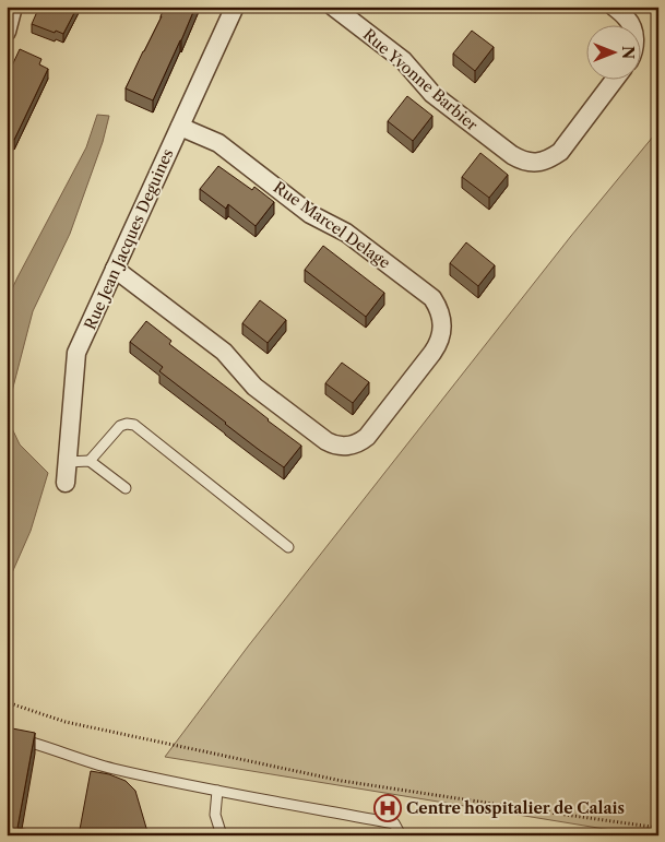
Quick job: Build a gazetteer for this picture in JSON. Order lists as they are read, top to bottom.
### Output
{
  "streets": {
    "street": ["Rue Yvonne Barbier", "Rue Marcel Delage", "Rue Jean Jacques Deguines"]
  },
  "crossings": [
    ["Rue Marcel Delage", "Rue Jean Jacques Deguines"]
  ],
  "places": {
    "hospital": ["Centre hospitalier de Calais"]
  },
  "north": "right"
}
